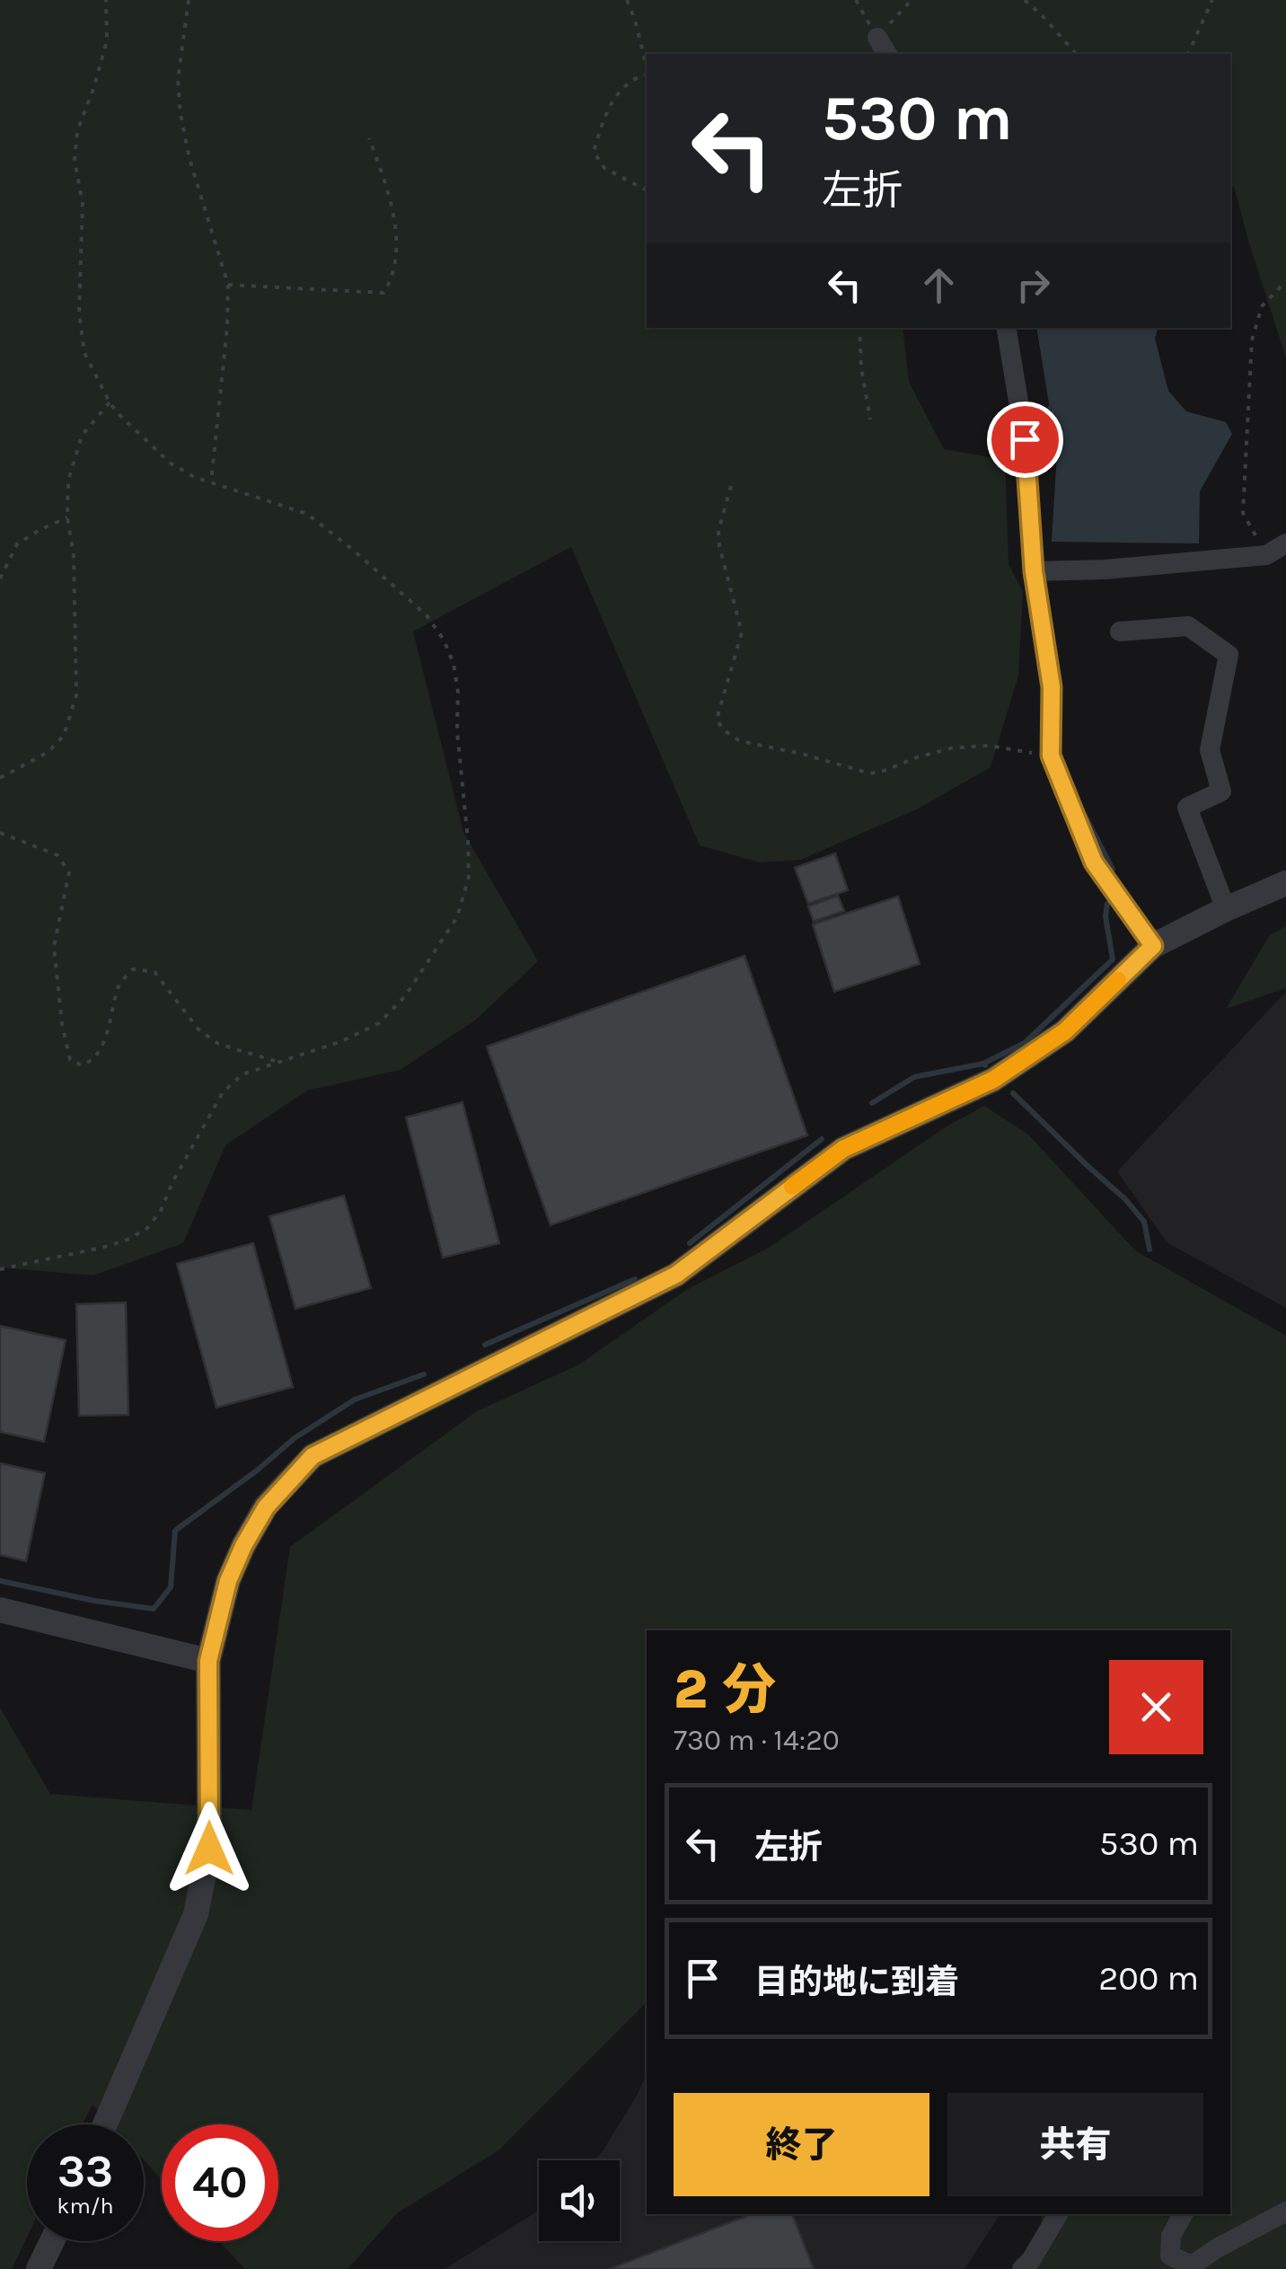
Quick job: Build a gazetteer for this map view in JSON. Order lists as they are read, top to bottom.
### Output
{
  "page": {
    "turn": ["530 m", "左折"],
    "heading": ["2 分", "730 m · 14:20"],
    "list": [
      {
        "name": "左折",
        "value": "530 m"
      },
      {
        "name": "目的地に到着",
        "value": "200 m"
      }
    ],
    "buttons": ["終了", "共有"],
    "speed": "33 km/h",
    "limit": "40"
  }
}
